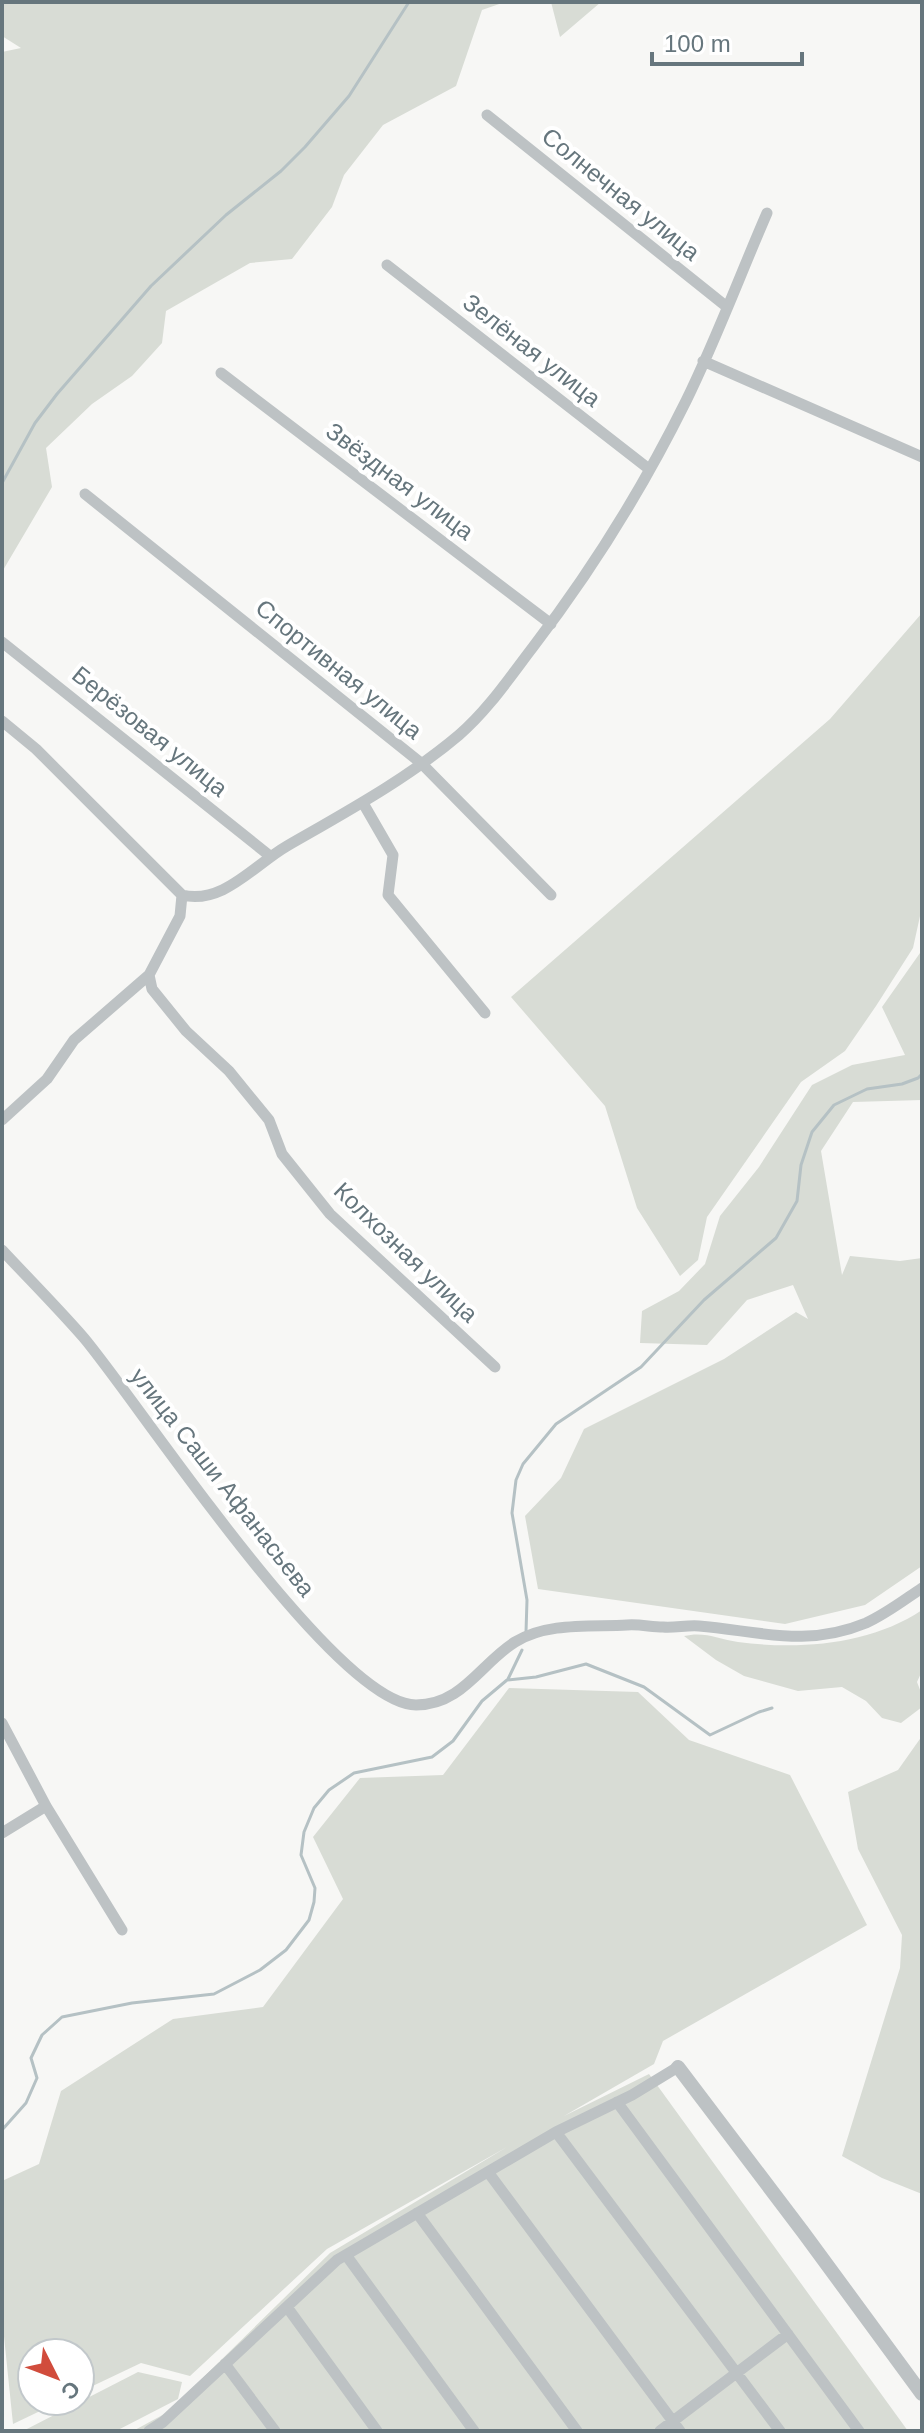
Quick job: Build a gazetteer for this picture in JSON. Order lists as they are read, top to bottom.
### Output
{
  "streets": {
    "street": [
      "Солнечная улица",
      "Зелёная улица",
      "Звёздная улица",
      "Спортивная улица",
      "Берёзовая улица",
      "Колхозная улица",
      "улица Саши Афанасьева"
    ]
  },
  "scale_bar": "100 m",
  "north": "bottom right"
}
